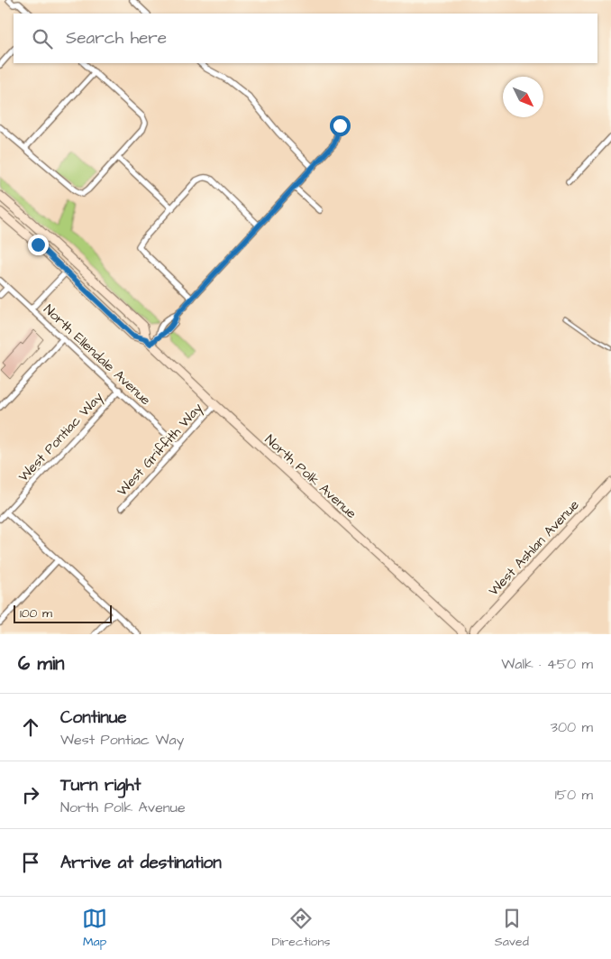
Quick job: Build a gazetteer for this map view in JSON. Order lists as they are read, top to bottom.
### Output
{
  "streets": {
    "main road": ["North Polk Avenue", "West Ashlan Avenue"],
    "street": ["North Ellendale Avenue", "West Pontiac Way", "West Griffith Way"]
  },
  "crossings": [
    ["North Ellendale Avenue", "West Pontiac Way"],
    ["North Ellendale Avenue", "West Griffith Way"],
    ["West Griffith Way", "North Polk Avenue"],
    ["North Polk Avenue", "West Ashlan Avenue"]
  ],
  "scale_bar": "100 m",
  "north": "bottom right",
  "page": {
    "search": "Search here",
    "scale": "100 m",
    "heading": ["6 min", "Walk · 450 m"],
    "list": [
      ["Continue", "West Pontiac Way", "300 m"],
      ["Turn right", "North Polk Avenue", "150 m"],
      "Arrive at destination"
    ],
    "nav": ["Map", "Directions", "Saved"]
  }
}
